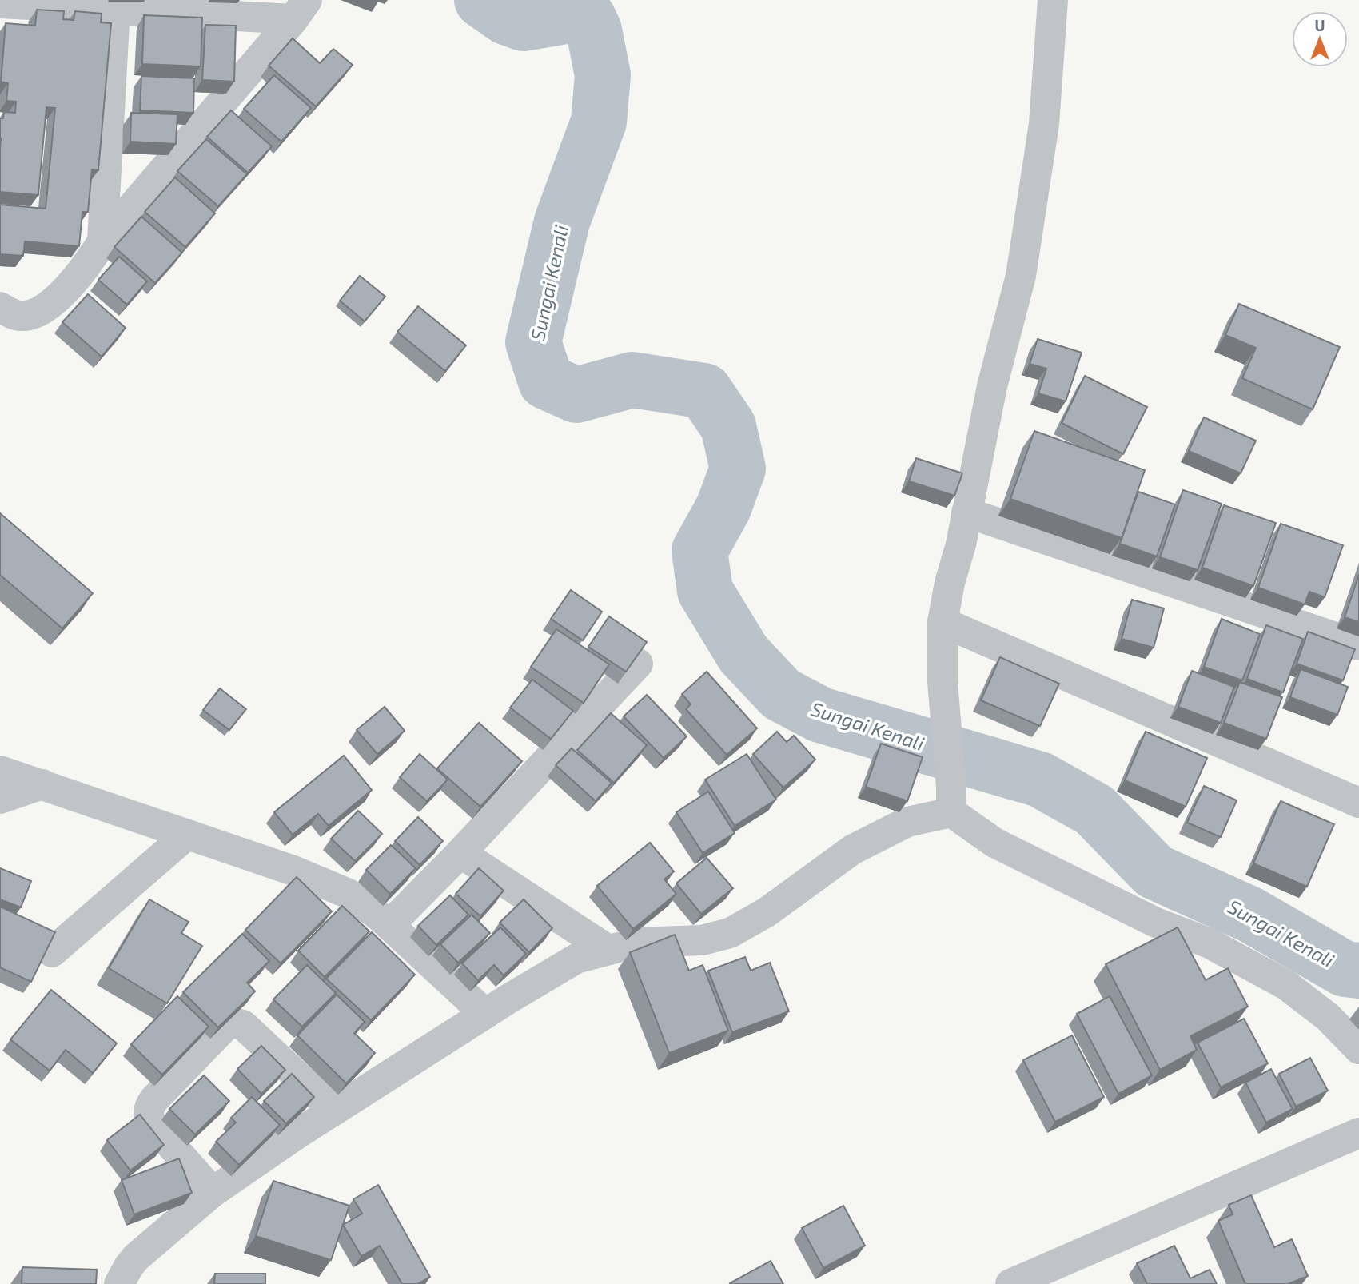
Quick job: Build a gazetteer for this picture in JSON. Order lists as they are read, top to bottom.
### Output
{
  "water": ["Sungai Kenali"],
  "north": "top"
}
